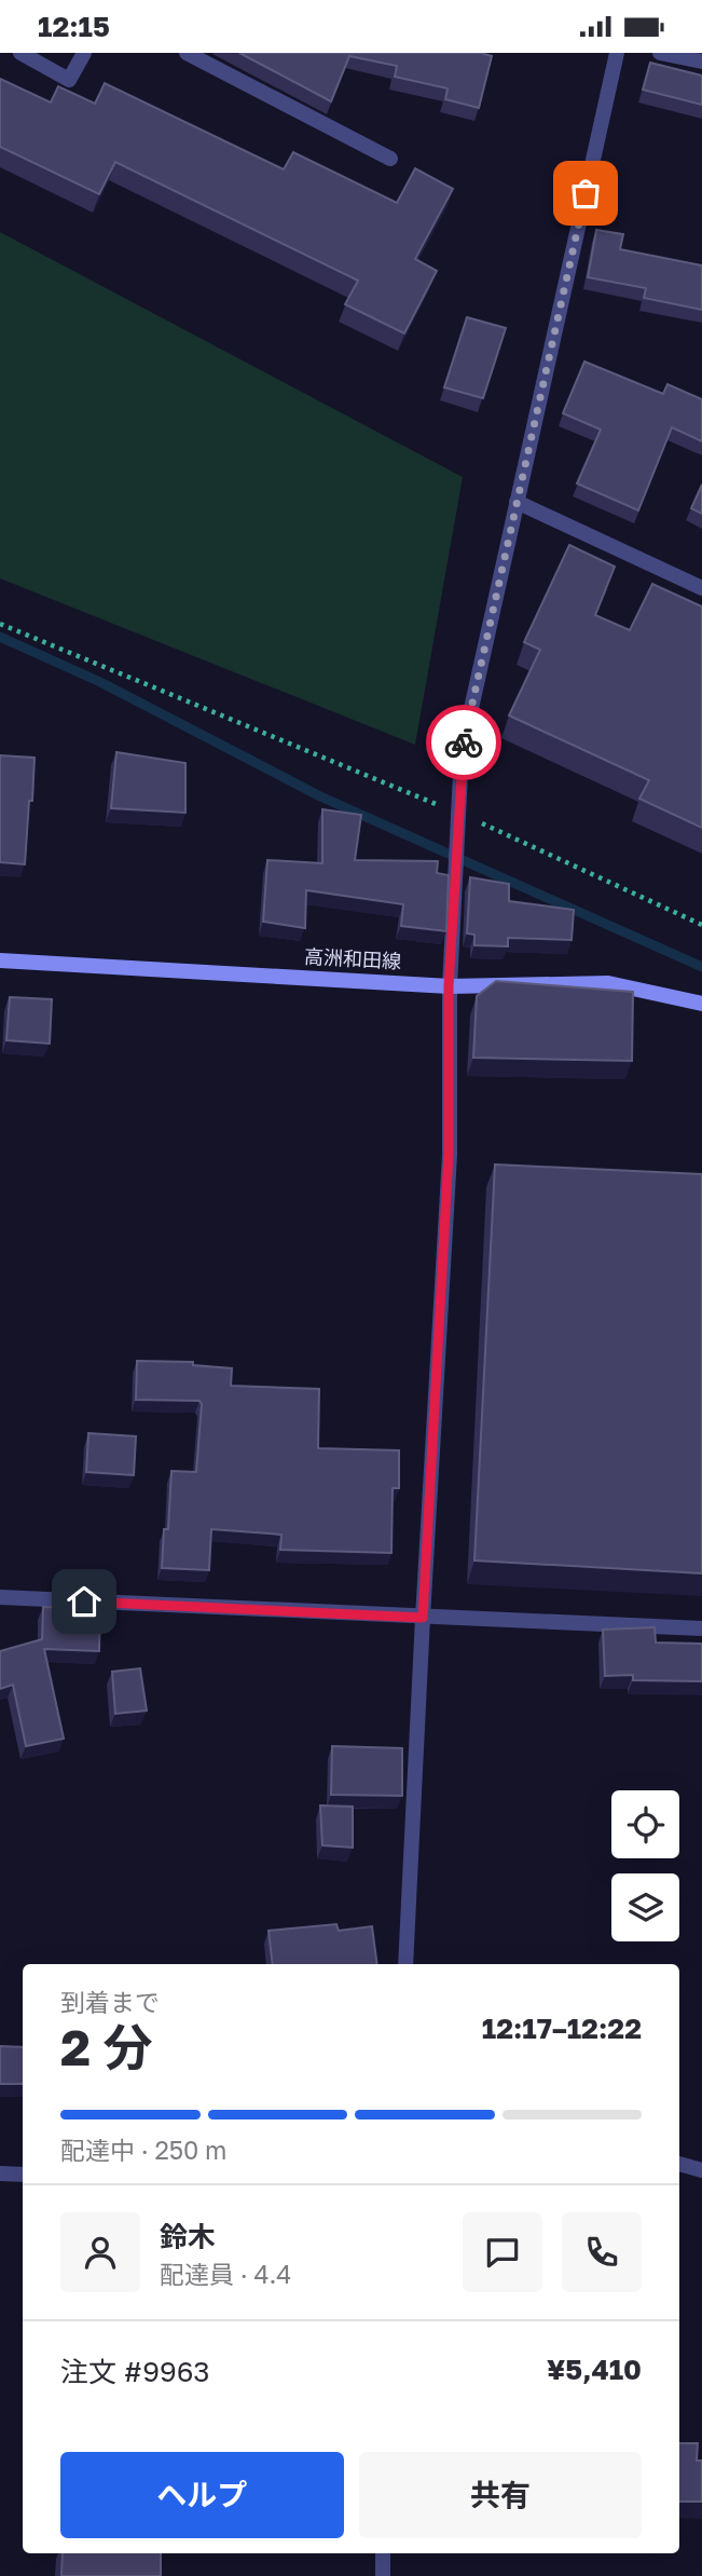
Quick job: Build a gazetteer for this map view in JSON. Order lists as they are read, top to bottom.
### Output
{
  "streets": {
    "main road": ["高洲和田線"]
  },
  "page": {
    "status": "12:15",
    "heading": ["2 分", "到着まで", "12:17–12:22"],
    "panel": [
      "鈴木",
      "配達員 · 4.4",
      "注文 #9963",
      "¥5,410"
    ],
    "bar": "配達中 · 250 m",
    "buttons": ["ヘルプ", "共有"]
  }
}
